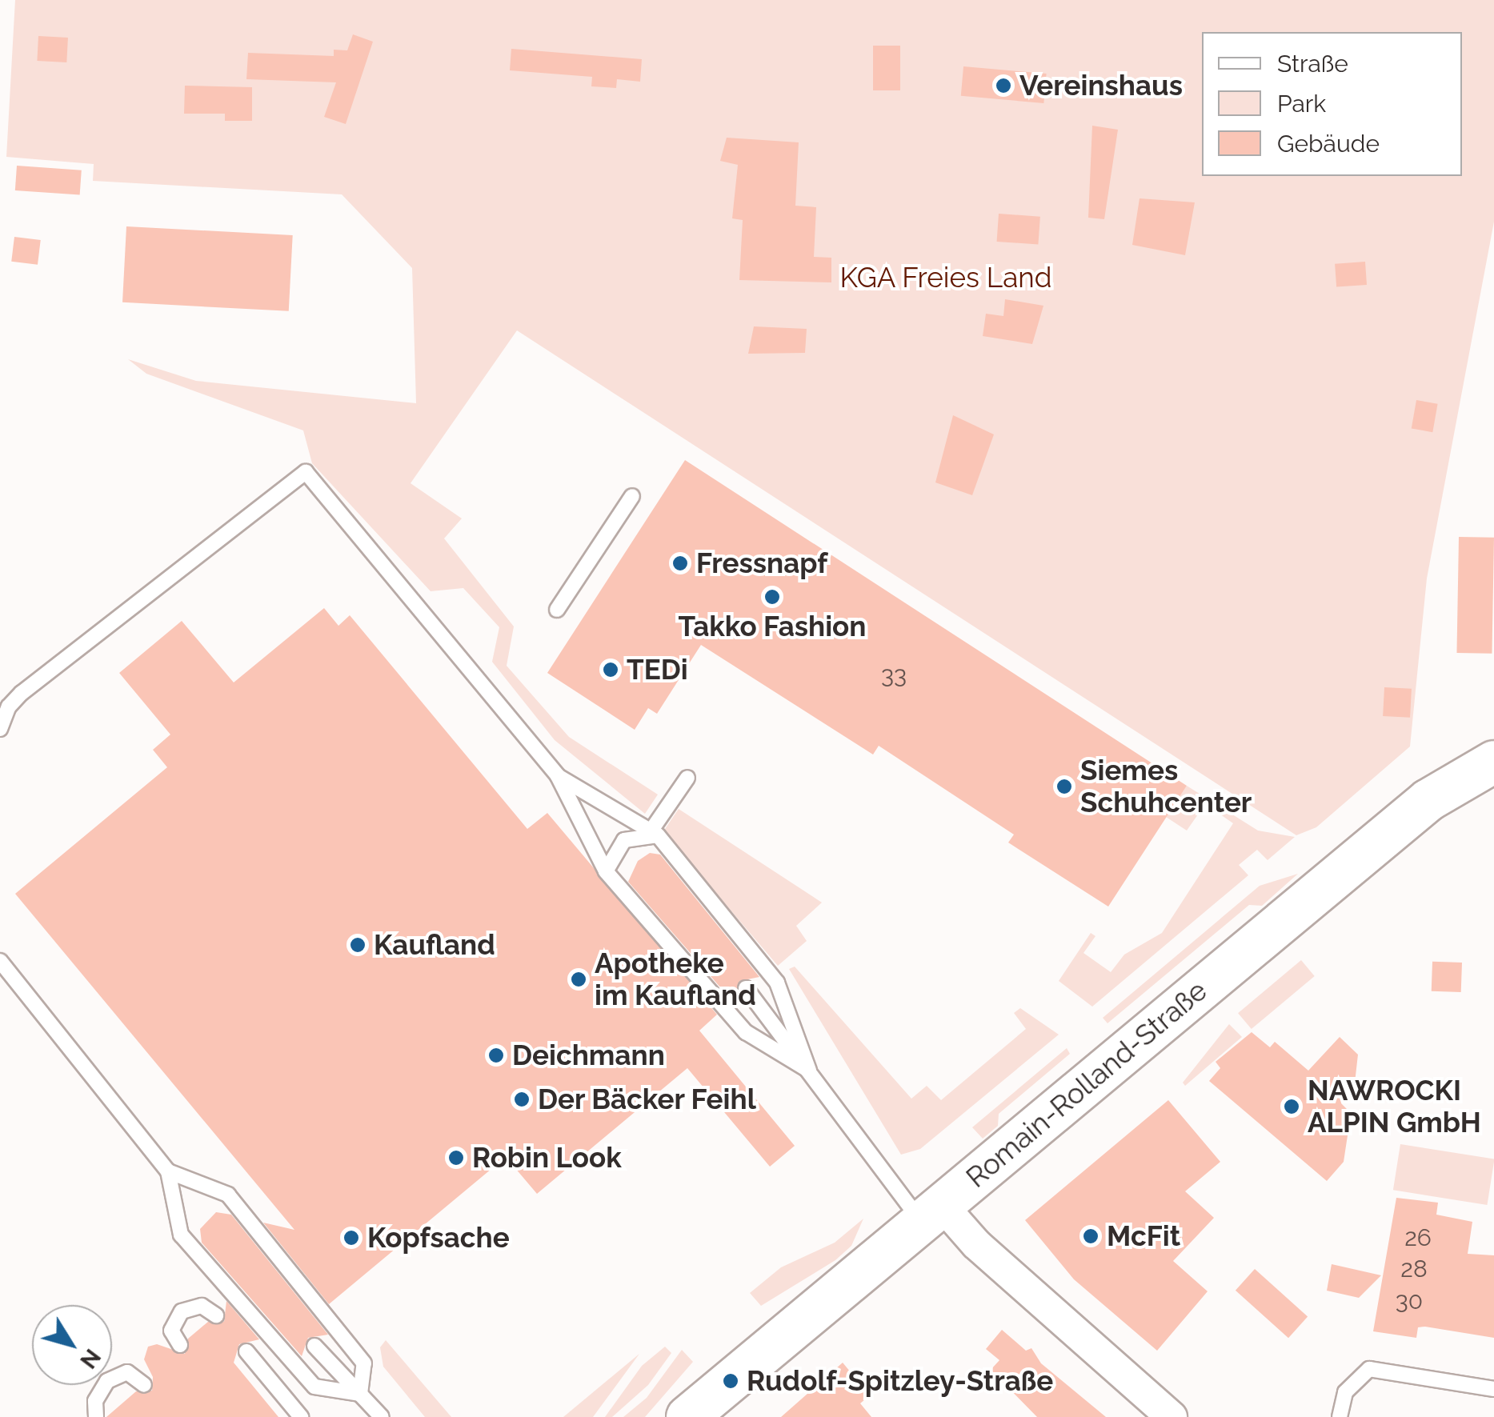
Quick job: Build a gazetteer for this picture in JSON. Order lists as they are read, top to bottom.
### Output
{
  "streets": {
    "main road": ["Romain-Rolland-Straße"]
  },
  "parks": ["KGA Freies Land"],
  "places": [
    "Vereinshaus",
    "Fressnapf",
    "Takko Fashion",
    "TEDi",
    "Siemes Schuhcenter",
    "Kaufland",
    "Apotheke im Kaufland",
    "Deichmann",
    "Der Bäcker Feihl",
    "NAWROCKI ALPIN GmbH",
    "Robin Look",
    "McFit",
    "Kopfsache",
    "Rudolf-Spitzley-Straße"
  ],
  "house_numbers": [
    "33",
    "26",
    "28",
    "30"
  ],
  "legend": ["Straße", "Park", "Gebäude"],
  "north": "bottom right"
}
